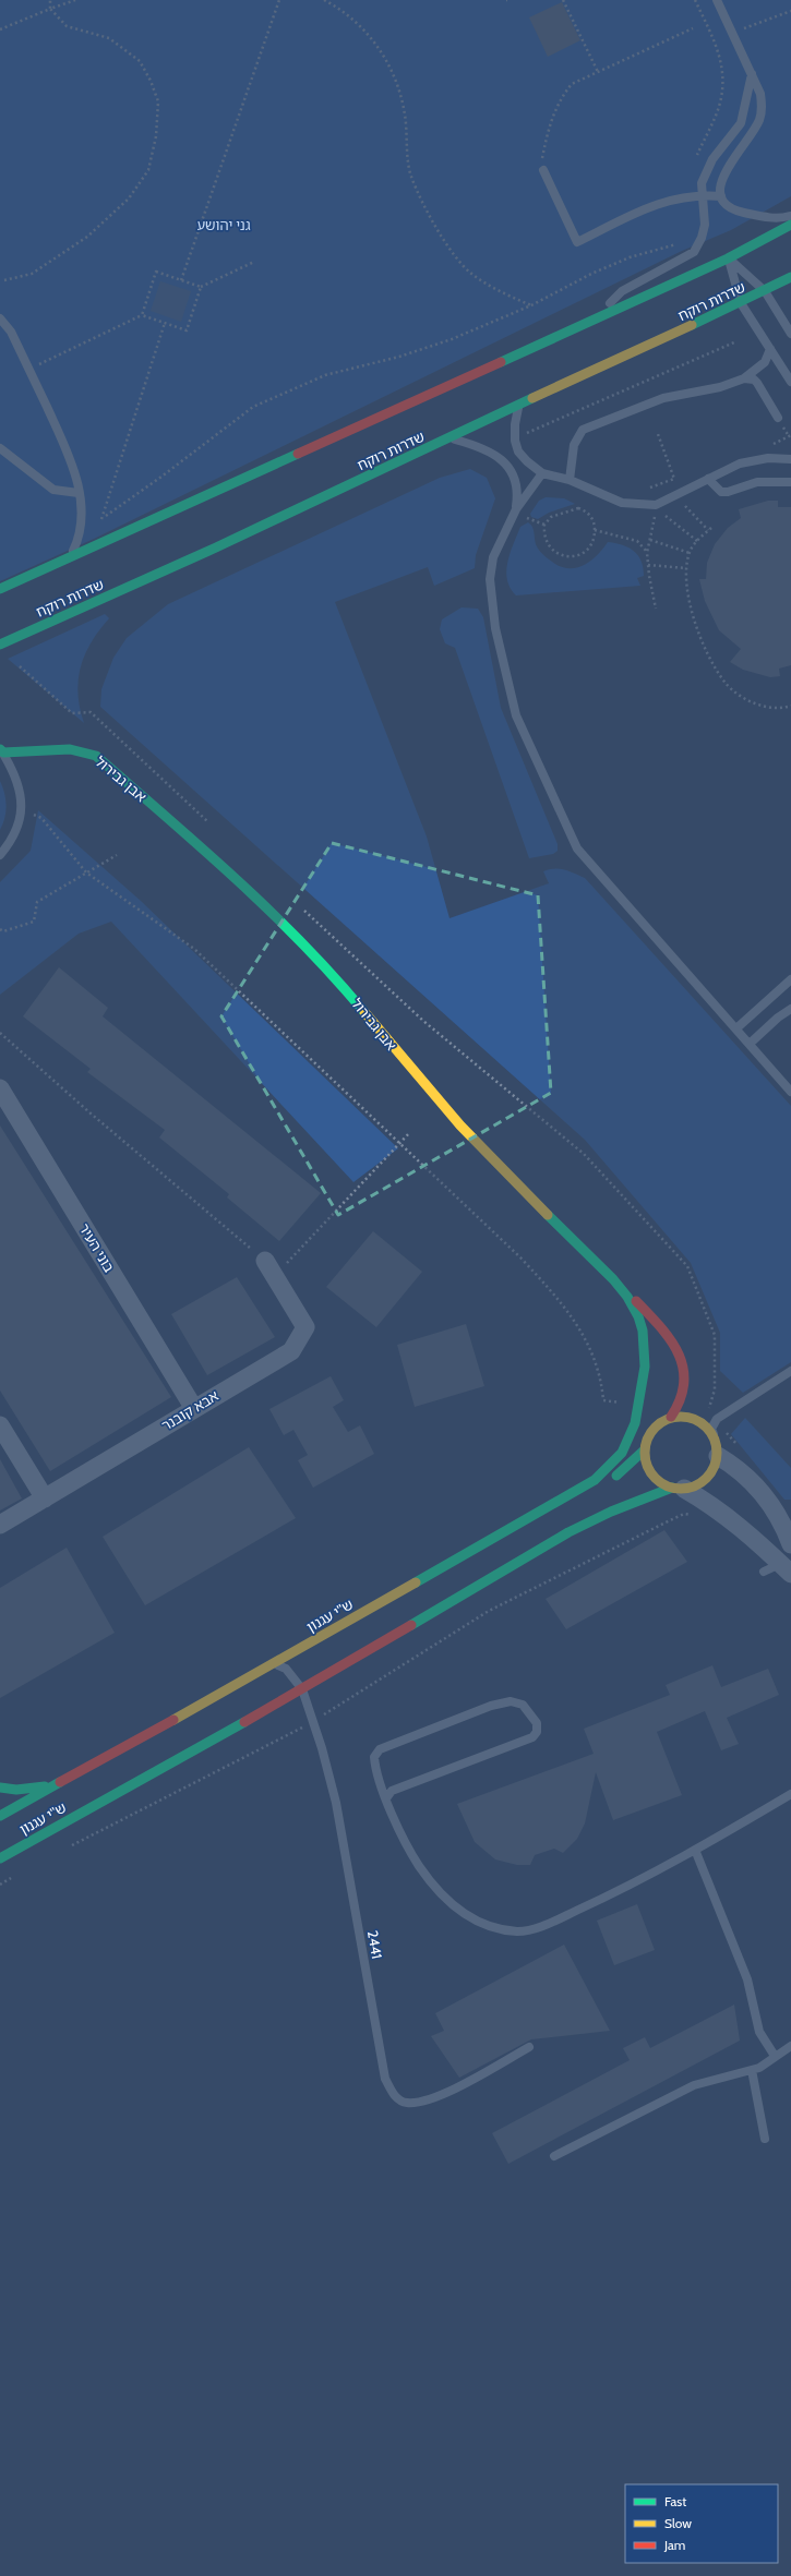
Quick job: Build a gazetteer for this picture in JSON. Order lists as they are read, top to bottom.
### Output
{
  "streets": {
    "main road": ["שדרות רוקח", "אבן גבירול", "ש''י עגנון"],
    "street": ["בוני העיר", "אבא קובנר"],
    "lane": ["2441"]
  },
  "crossings": [
    ["אבן גבירול", "ש''י עגנון"],
    ["בוני העיר", "אבא קובנר"],
    ["ש''י עגנון", "2441"]
  ],
  "parks": ["גני יהושע"],
  "legend": ["Fast", "Slow", "Jam"]
}
